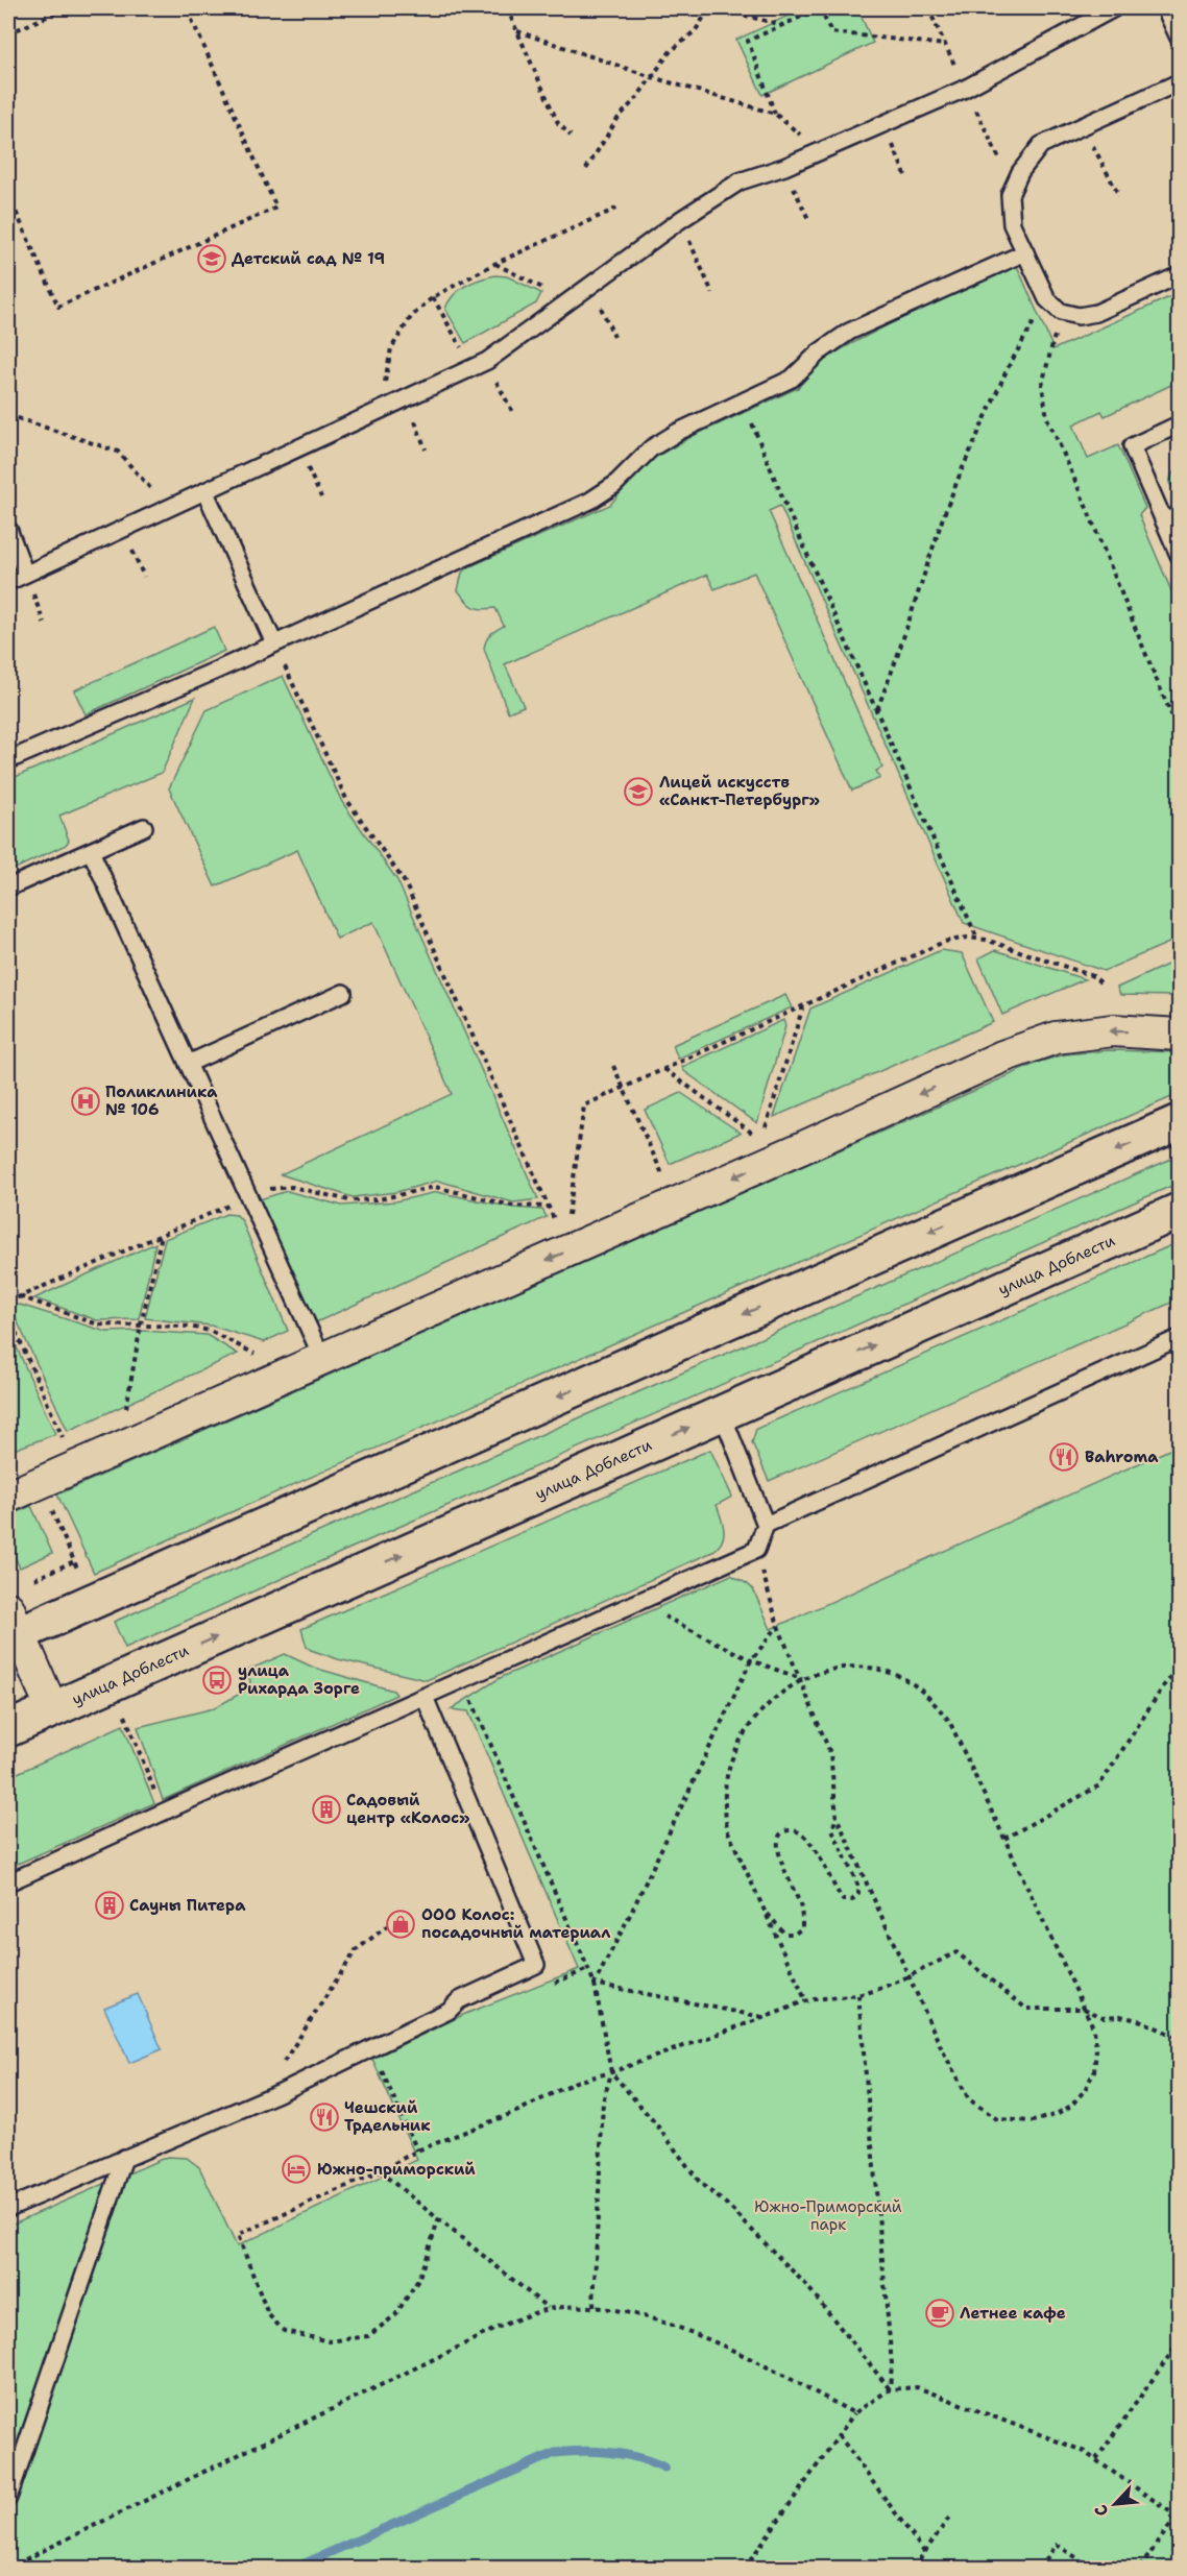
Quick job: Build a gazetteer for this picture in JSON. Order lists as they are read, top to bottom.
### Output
{
  "streets": {
    "main road": ["улица Доблести"]
  },
  "parks": ["Южно-Приморский парк"],
  "places": {
    "school or university": ["Детский сад № 19", "Лицей искусств «Санкт-Петербург»"],
    "hospital": ["Поликлиника № 106"],
    "restaurant": ["Bahroma", "Чешский Трдельник"],
    "bus stop": ["улица Рихарда Зорге"],
    "building": ["Садовый центр «Колос»", "Сауны Питера"],
    "shop": ["ООО Колос: посадочный материал"],
    "hotel": ["Южно-приморский"],
    "cafe": ["Летнее кафе"]
  },
  "north": "bottom left"
}
